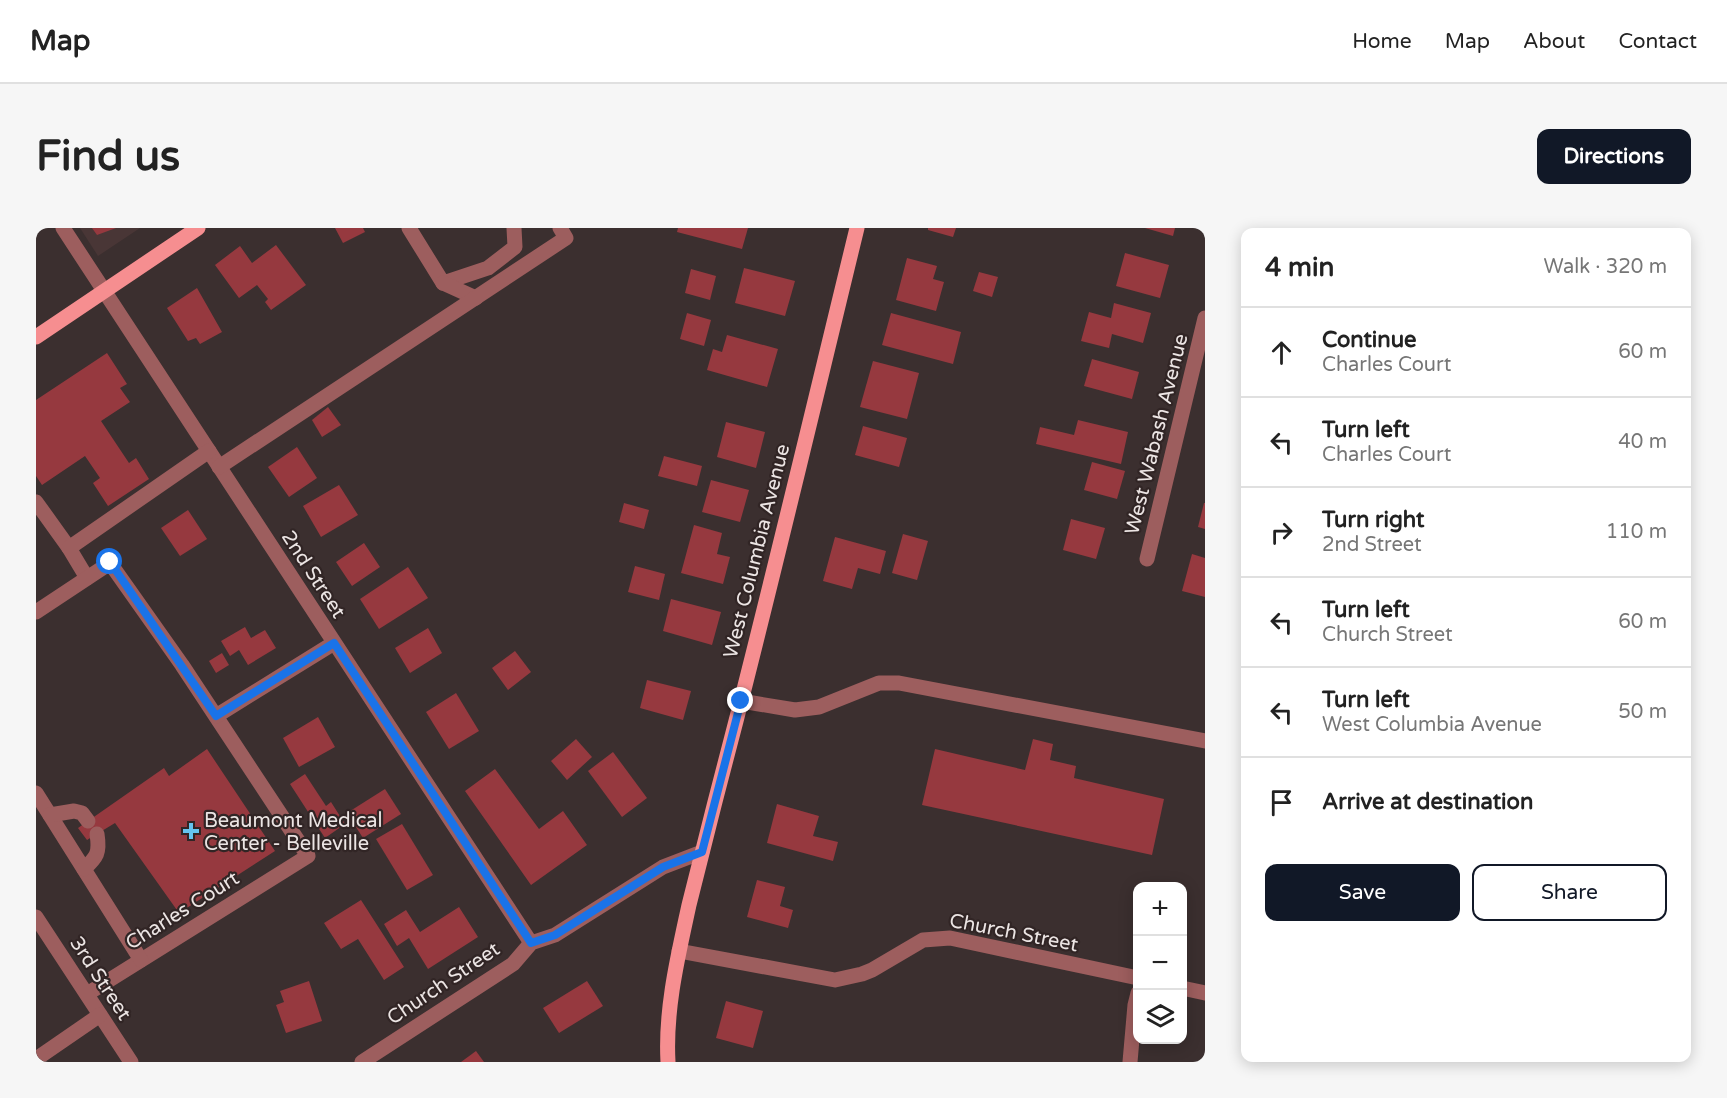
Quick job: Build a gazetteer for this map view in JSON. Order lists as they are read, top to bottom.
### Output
{
  "streets": {
    "main road": ["West Columbia Avenue"],
    "street": [
      "West Wabash Avenue",
      "2nd Street",
      "Charles Court",
      "Church Street",
      "3rd Street"
    ]
  },
  "crossings": [
    ["West Columbia Avenue", "Church Street"],
    ["2nd Street", "Church Street"],
    ["Charles Court", "3rd Street"]
  ],
  "places": {
    "health": ["Beaumont Medical Center - Belleville"]
  },
  "page": {
    "header": "Map",
    "nav": [
      "Home",
      "Map",
      "About",
      "Contact"
    ],
    "buttons": [
      "Directions",
      ["Save", "Share"]
    ],
    "title": "Find us",
    "heading": ["4 min", "Walk · 320 m"],
    "list": [
      ["Continue", "Charles Court", "60 m"],
      ["Turn left", "Charles Court", "40 m"],
      ["Turn right", "2nd Street", "110 m"],
      ["Turn left", "Church Street", "60 m"],
      ["Turn left", "West Columbia Avenue", "50 m"],
      "Arrive at destination"
    ],
    "map_buttons": ["+", "−"]
  }
}
